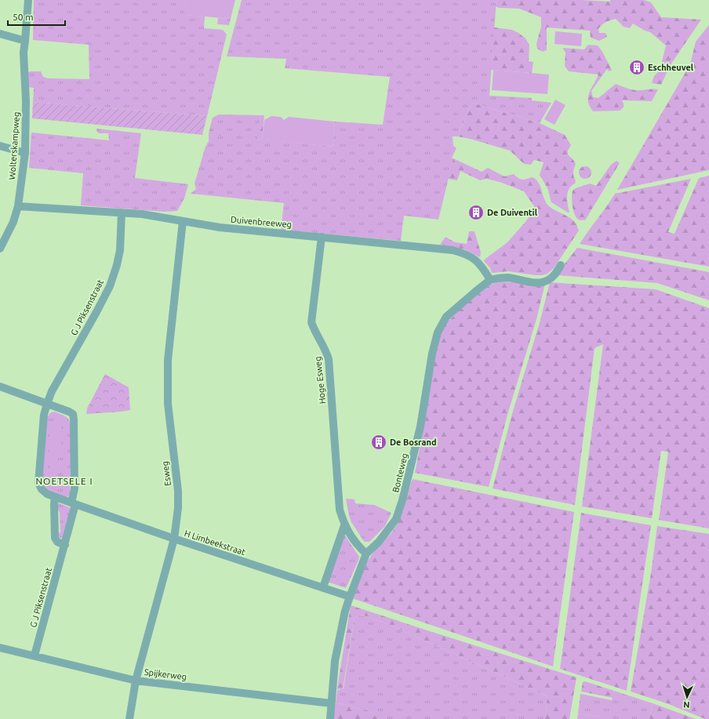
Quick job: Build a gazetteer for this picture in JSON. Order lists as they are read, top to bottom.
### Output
{
  "streets": {
    "street": [
      "Wolterskampweg",
      "Duivenbreeweg",
      "G J Piksenstraat",
      "Hoge Esweg",
      "Bonteweg",
      "Esweg",
      "H Limbeekstraat",
      "Spijkerweg"
    ]
  },
  "crossings": [
    ["Wolterskampweg", "Duivenbreeweg"],
    ["Duivenbreeweg", "G J Piksenstraat"],
    ["Duivenbreeweg", "Hoge Esweg"],
    ["Duivenbreeweg", "Bonteweg"],
    ["Duivenbreeweg", "Esweg"],
    ["G J Piksenstraat", "H Limbeekstraat"],
    ["G J Piksenstraat", "Spijkerweg"],
    ["Hoge Esweg", "Bonteweg"],
    ["Bonteweg", "H Limbeekstraat"],
    ["Bonteweg", "Spijkerweg"],
    ["Esweg", "H Limbeekstraat"],
    ["Esweg", "Spijkerweg"]
  ],
  "districts": ["NOETSELE I"],
  "places": {
    "building": ["Eschheuvel", "De Duiventil", "De Bosrand"]
  },
  "scale_bar": "50 m",
  "north": "bottom"
}
